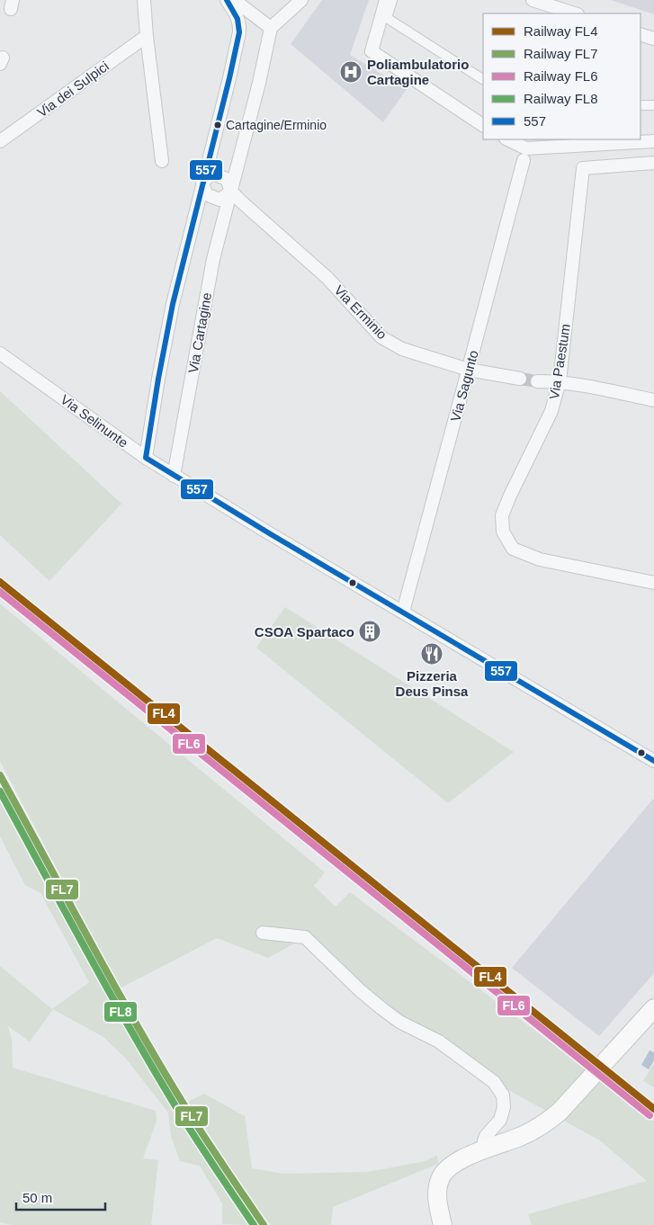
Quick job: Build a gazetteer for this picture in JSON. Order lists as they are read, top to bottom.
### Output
{
  "streets": {
    "street": [
      "Via dei Sulpici",
      "Via Erminio",
      "Via Cartagine",
      "Via Paestum",
      "Via Sagunto",
      "Via Selinunte"
    ]
  },
  "crossings": [
    ["Via Erminio", "Via Cartagine"],
    ["Via Erminio", "Via Sagunto"],
    ["Via Cartagine", "Via Selinunte"],
    ["Via Sagunto", "Via Selinunte"]
  ],
  "places": {
    "hospital": ["Poliambulatorio Cartagine"],
    "other": ["Cartagine/Erminio"],
    "building": ["CSOA Spartaco"],
    "restaurant": ["Pizzeria Deus Pinsa"]
  },
  "lines": [
    "transit line 557",
    "rail line FL4",
    "rail line FL6",
    "rail line FL7",
    "rail line FL8"
  ],
  "legend": [
    "Railway FL4",
    "Railway FL7",
    "Railway FL6",
    "Railway FL8",
    "557"
  ],
  "scale_bar": "50 m"
}
